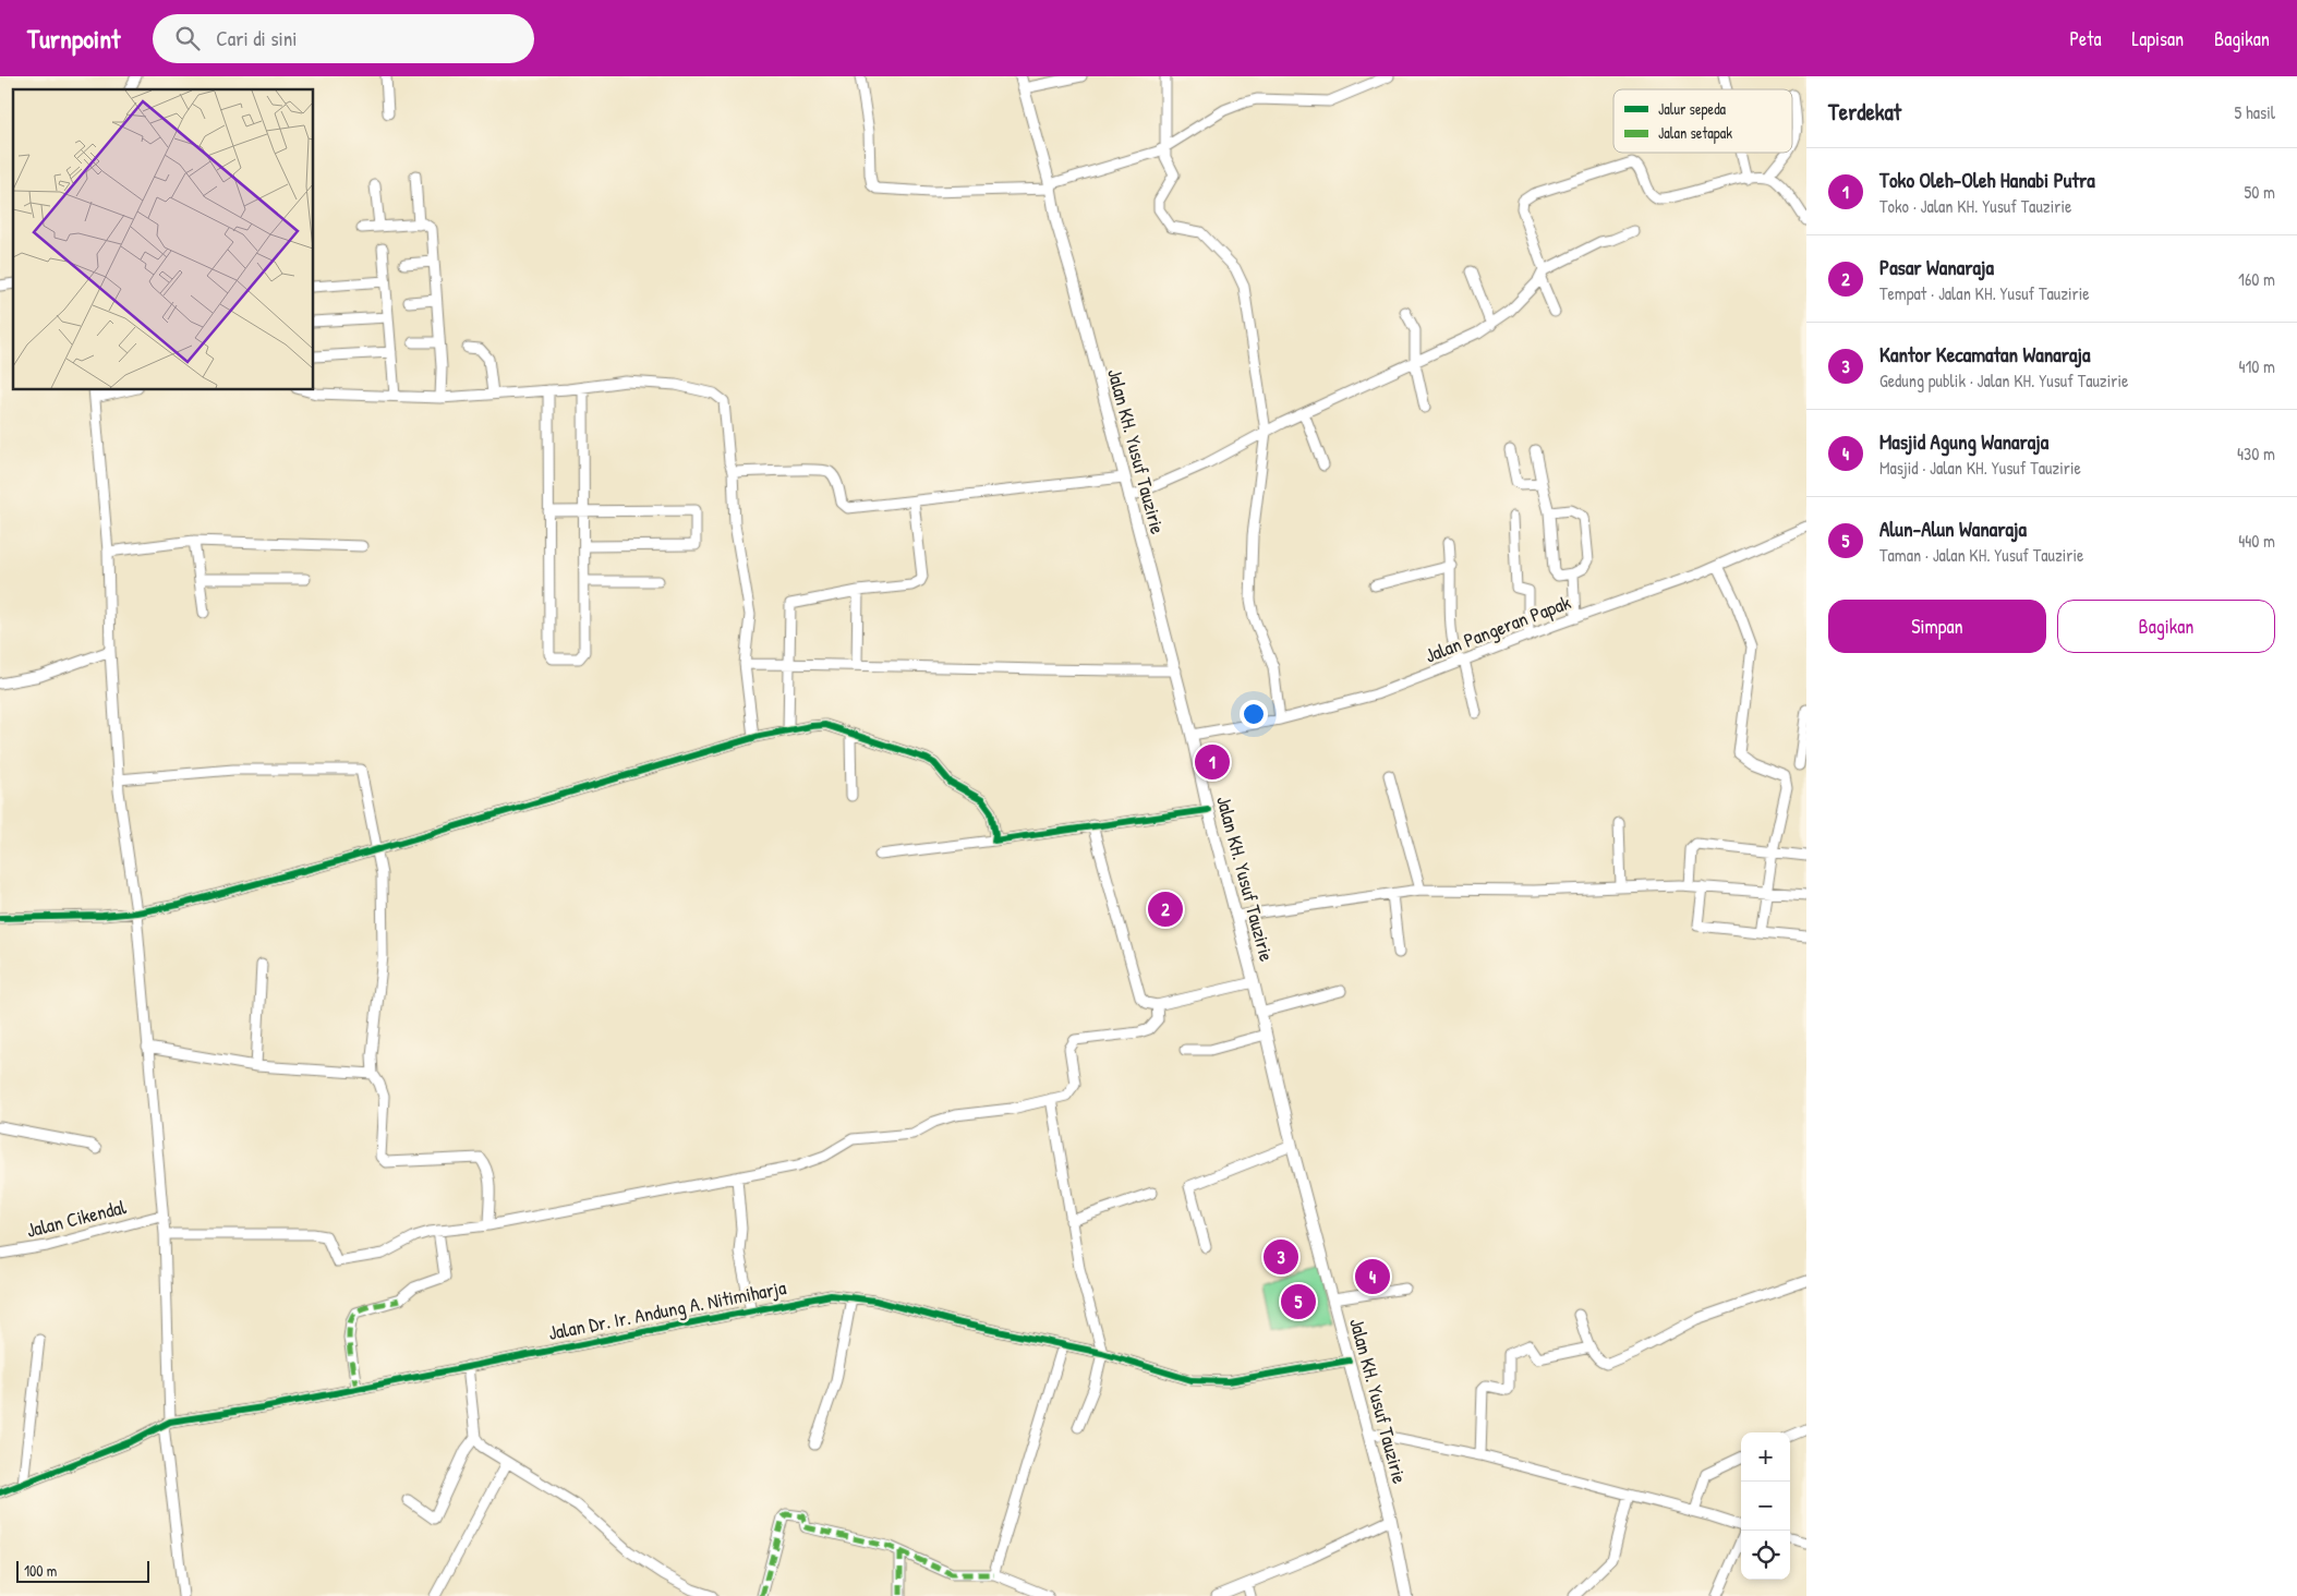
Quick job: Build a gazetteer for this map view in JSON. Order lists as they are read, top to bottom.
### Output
{
  "streets": {
    "main road": ["Jalan KH. Yusuf Tauzirie"],
    "street": ["Jalan Pangeran Papak", "Jalan Cikendal", "Jalan Dr. Ir. Andung A. Nitimiharja"]
  },
  "crossings": [
    ["Jalan KH. Yusuf Tauzirie", "Jalan Pangeran Papak"],
    ["Jalan KH. Yusuf Tauzirie", "Jalan Dr. Ir. Andung A. Nitimiharja"]
  ],
  "legend": ["Jalur sepeda", "Jalan setapak"],
  "scale_bar": "100 m",
  "page": {
    "header": "Turnpoint",
    "search": "Cari di sini",
    "nav": ["Peta", "Lapisan", "Bagikan"],
    "heading": ["Terdekat", "5 hasil"],
    "list": [
      {
        "mark": "1",
        "name": "Toko Oleh-Oleh Hanabi Putra",
        "note": "Toko · Jalan KH. Yusuf Tauzirie",
        "value": "50 m"
      },
      {
        "mark": "2",
        "name": "Pasar Wanaraja",
        "note": "Tempat · Jalan KH. Yusuf Tauzirie",
        "value": "160 m"
      },
      {
        "mark": "3",
        "name": "Kantor Kecamatan Wanaraja",
        "note": "Gedung publik · Jalan KH. Yusuf Tauzirie",
        "value": "410 m"
      },
      {
        "mark": "4",
        "name": "Masjid Agung Wanaraja",
        "note": "Masjid · Jalan KH. Yusuf Tauzirie",
        "value": "430 m"
      },
      {
        "mark": "5",
        "name": "Alun-Alun Wanaraja",
        "note": "Taman · Jalan KH. Yusuf Tauzirie",
        "value": "440 m"
      }
    ],
    "buttons": ["Simpan", "Bagikan"],
    "pins": [
      "1",
      "2",
      "3",
      "4",
      "5"
    ],
    "map_buttons": ["+", "−"],
    "scale": "100 m"
  }
}
